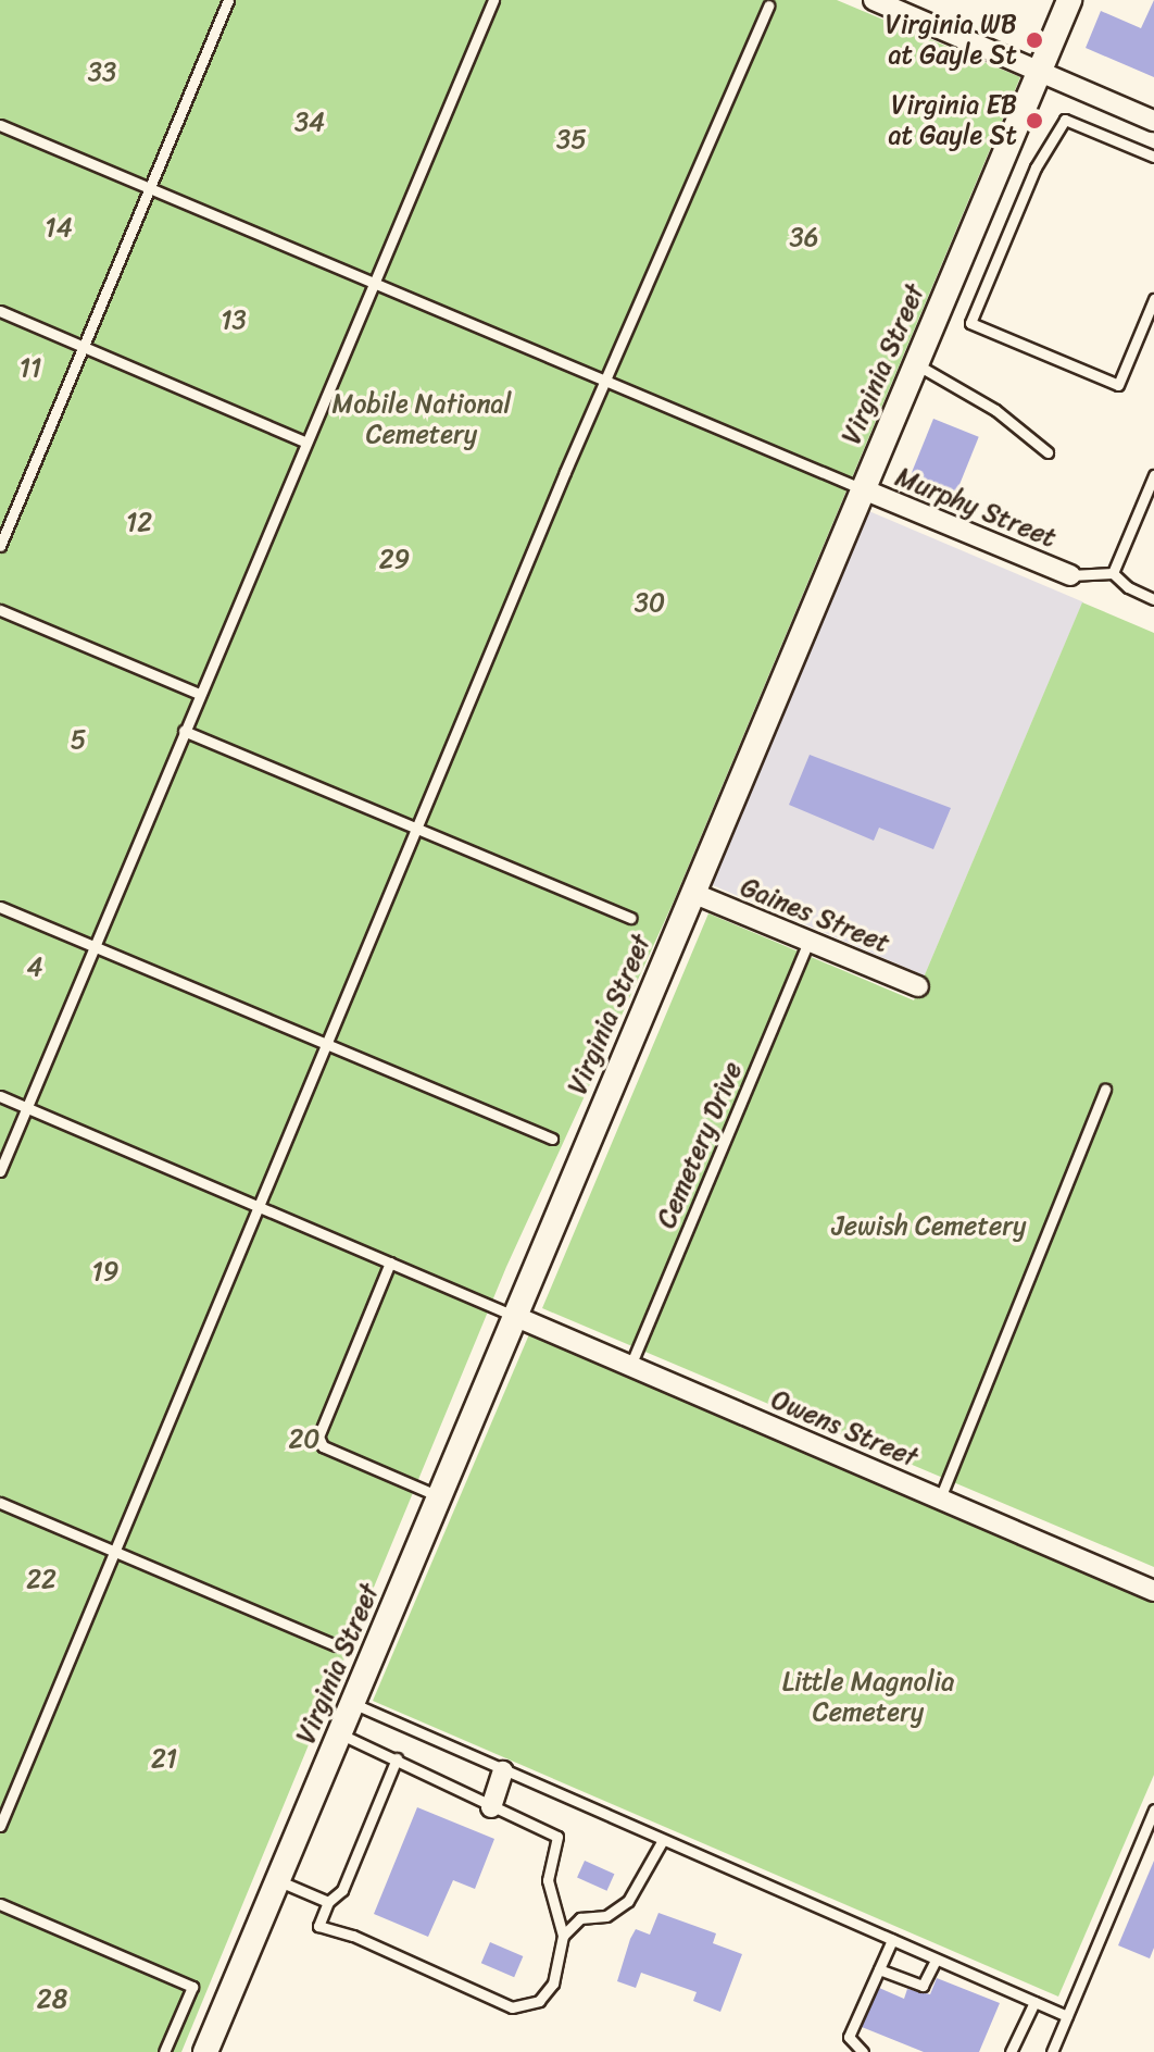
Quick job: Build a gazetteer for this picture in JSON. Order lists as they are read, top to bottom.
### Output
{
  "streets": {
    "street": [
      "Virginia Street",
      "Murphy Street",
      "Gaines Street",
      "Owens Street"
    ],
    "lane": ["Cemetery Drive"]
  },
  "crossings": [
    ["Virginia Street", "Murphy Street"],
    ["Virginia Street", "Gaines Street"],
    ["Virginia Street", "Owens Street"],
    ["Gaines Street", "Cemetery Drive"],
    ["Cemetery Drive", "Owens Street"]
  ],
  "parks": [
    "33",
    "34",
    "35",
    "14",
    "36",
    "13",
    "11",
    "Mobile National Cemetery",
    "12",
    "29",
    "30",
    "5",
    "4",
    "Jewish Cemetery",
    "19",
    "20",
    "22",
    "Little Magnolia Cemetery",
    "21",
    "28"
  ],
  "places": ["Virginia WB at Gayle St", "Virginia EB at Gayle St"]
}
